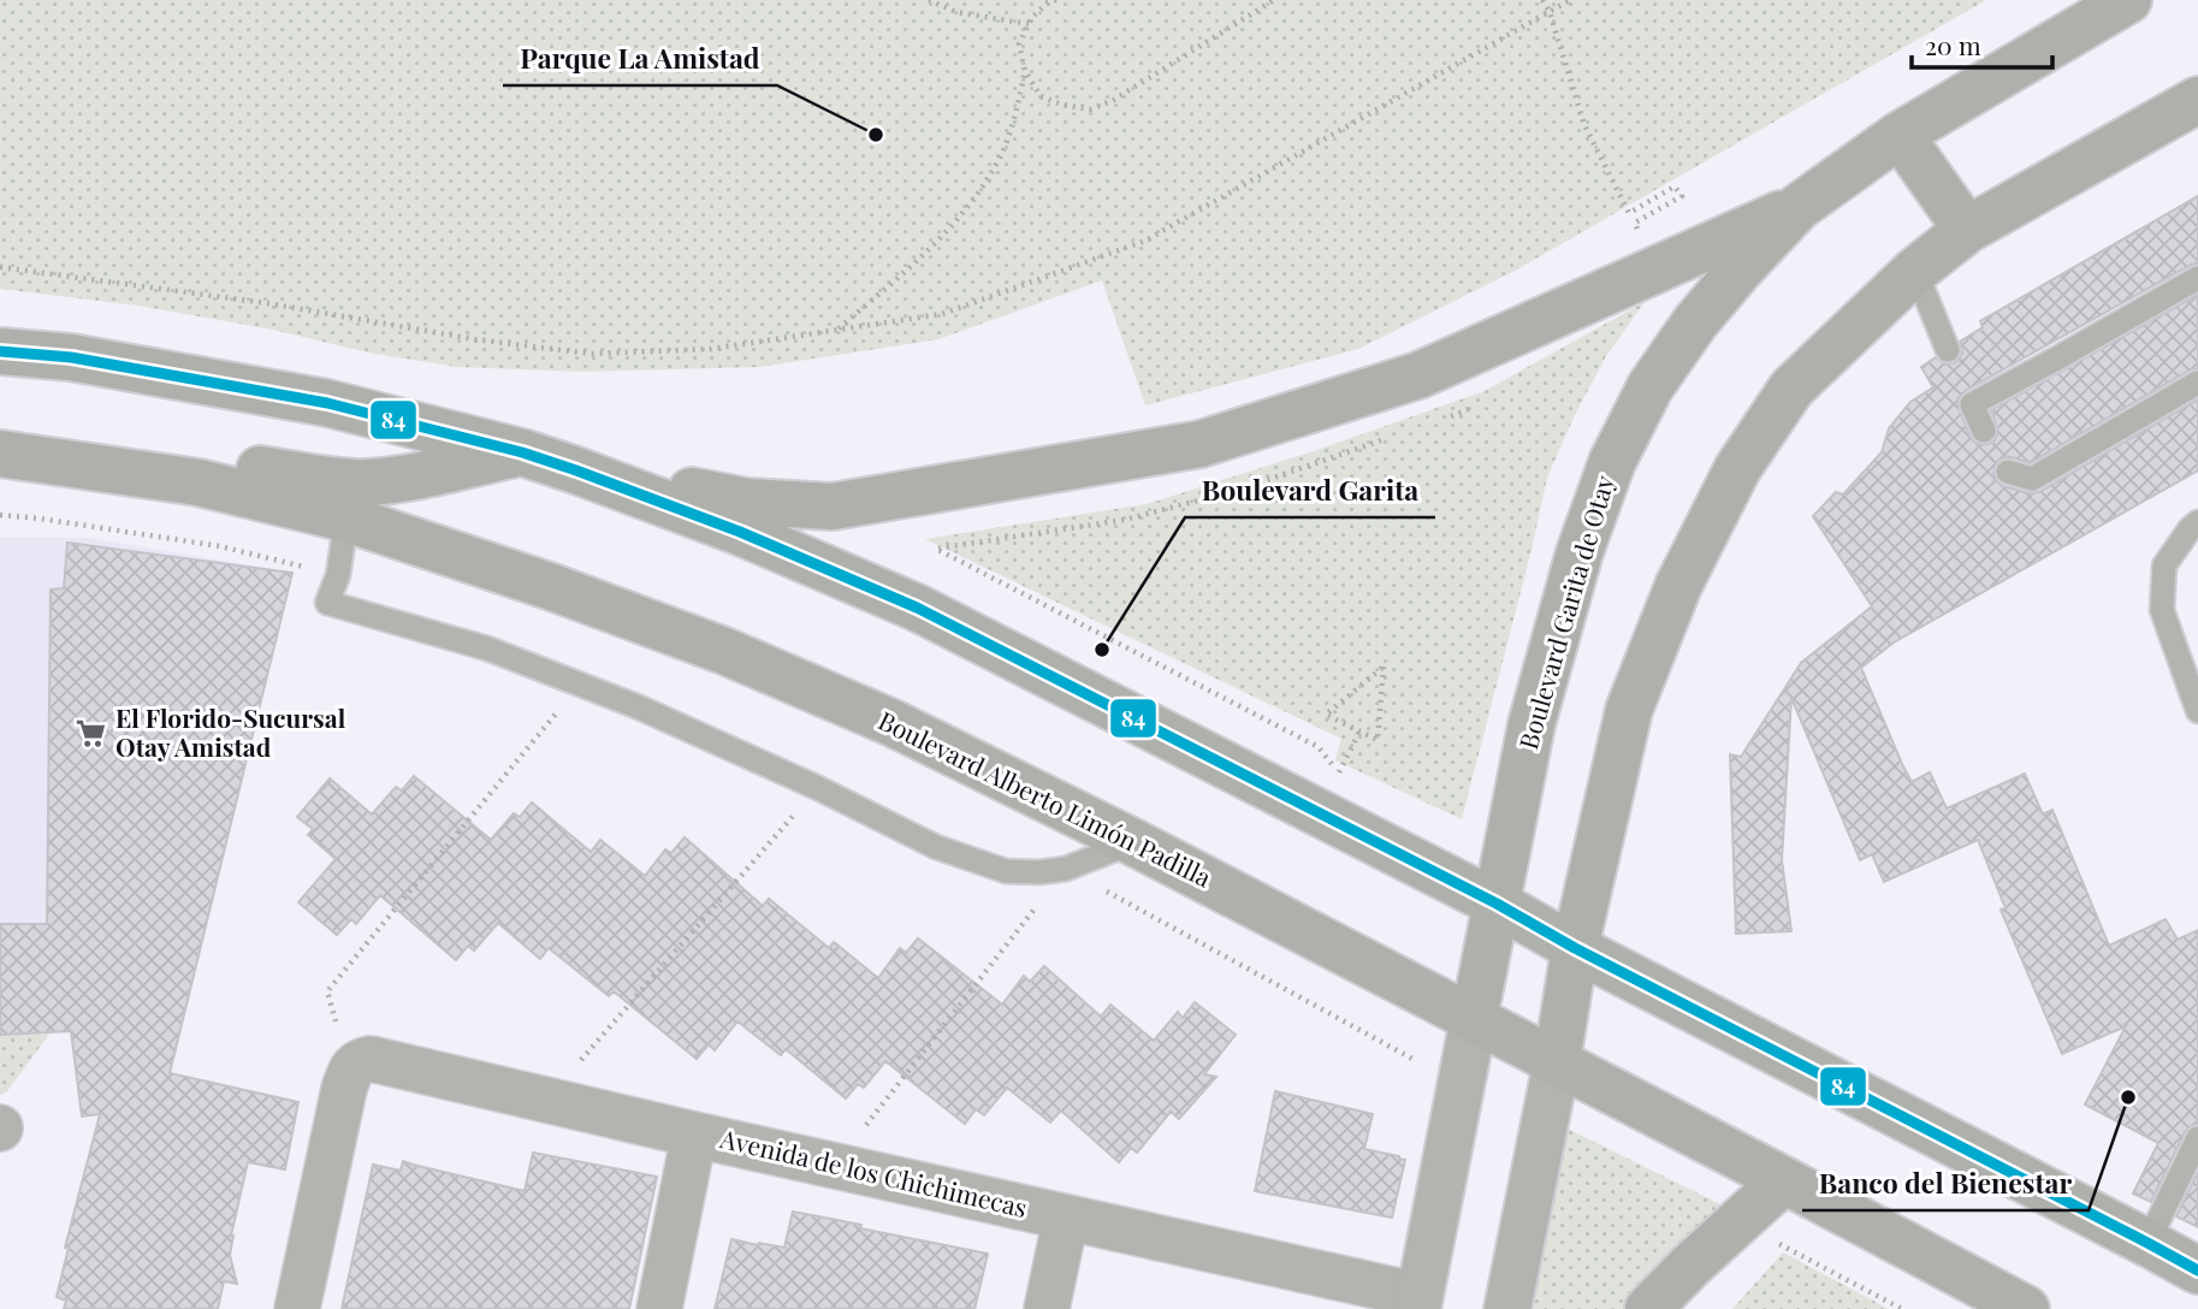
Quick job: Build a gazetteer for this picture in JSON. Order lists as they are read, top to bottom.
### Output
{
  "streets": {
    "highway": ["Boulevard Garita de Otay", "Boulevard Alberto Limón Padilla"],
    "street": ["Avenida de los Chichimecas"]
  },
  "crossings": [
    ["Boulevard Garita de Otay", "Boulevard Alberto Limón Padilla"],
    ["Boulevard Garita de Otay", "Avenida de los Chichimecas"]
  ],
  "places": {
    "other": ["Parque La Amistad", "Boulevard Garita", "Banco del Bienestar"],
    "supermarket": ["El Florido-Sucursal Otay Amistad"]
  },
  "lines": ["transit line 84"],
  "scale_bar": "20 m"
}
